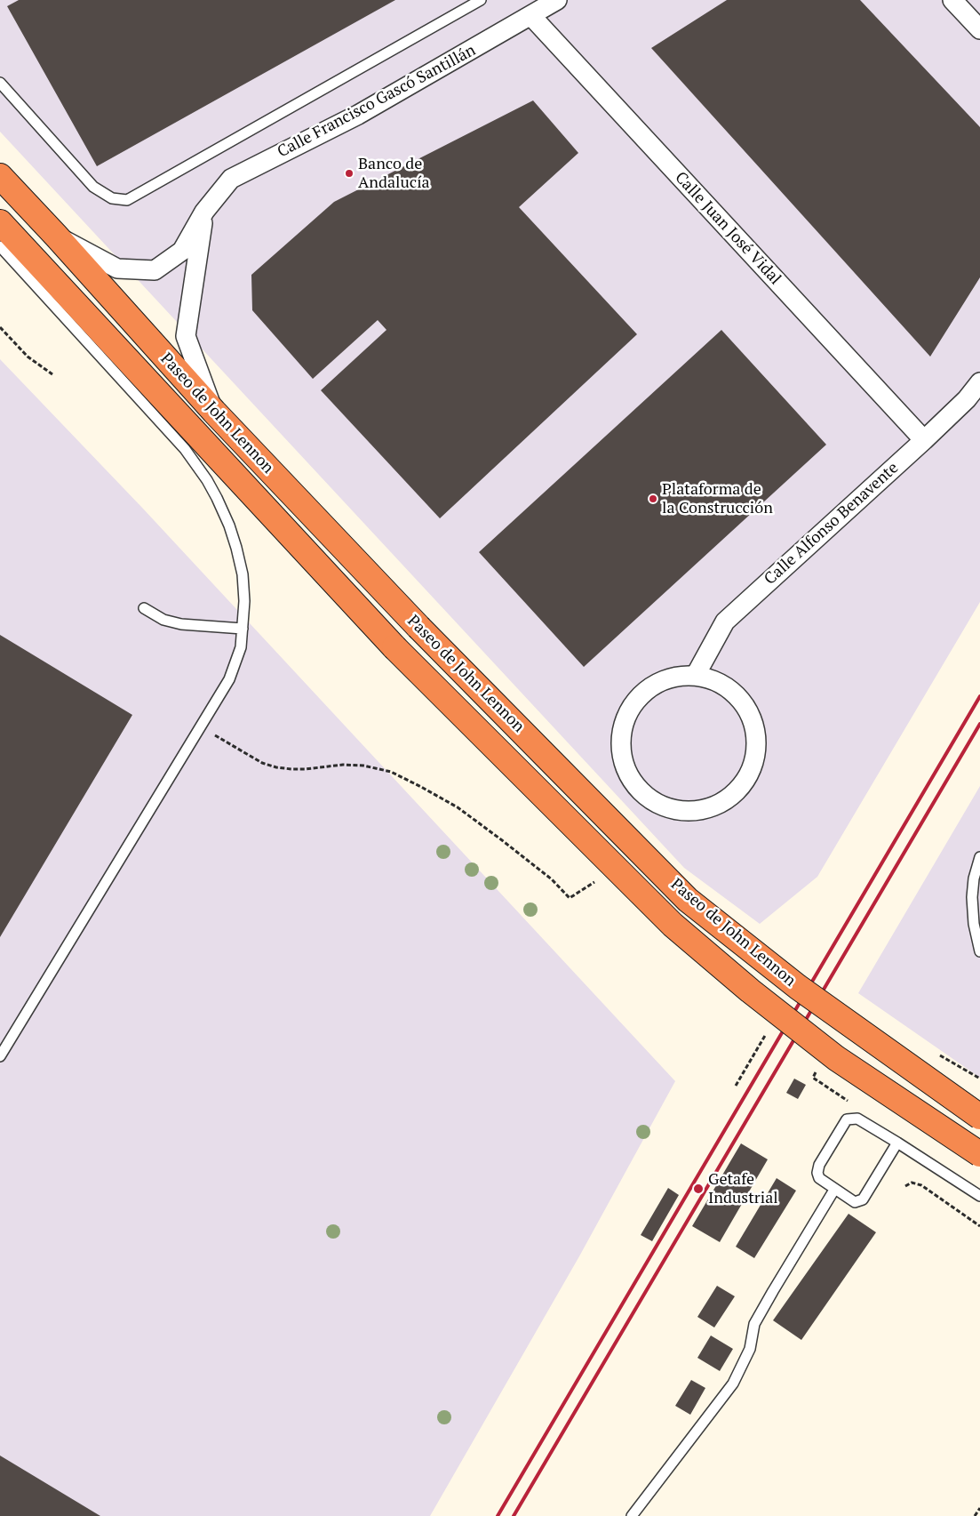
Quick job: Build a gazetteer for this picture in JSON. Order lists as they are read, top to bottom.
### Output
{
  "streets": {
    "highway": ["Paseo de John Lennon"],
    "street": ["Calle Francisco Gascó Santillán", "Calle Juan José Vidal", "Calle Alfonso Benavente"]
  },
  "crossings": [
    ["Calle Francisco Gascó Santillán", "Calle Juan José Vidal"],
    ["Calle Francisco Gascó Santillán", "Paseo de John Lennon"],
    ["Calle Juan José Vidal", "Calle Alfonso Benavente"]
  ],
  "places": ["Banco de Andalucía", "Plataforma de la Construcción", "Getafe Industrial"]
}
